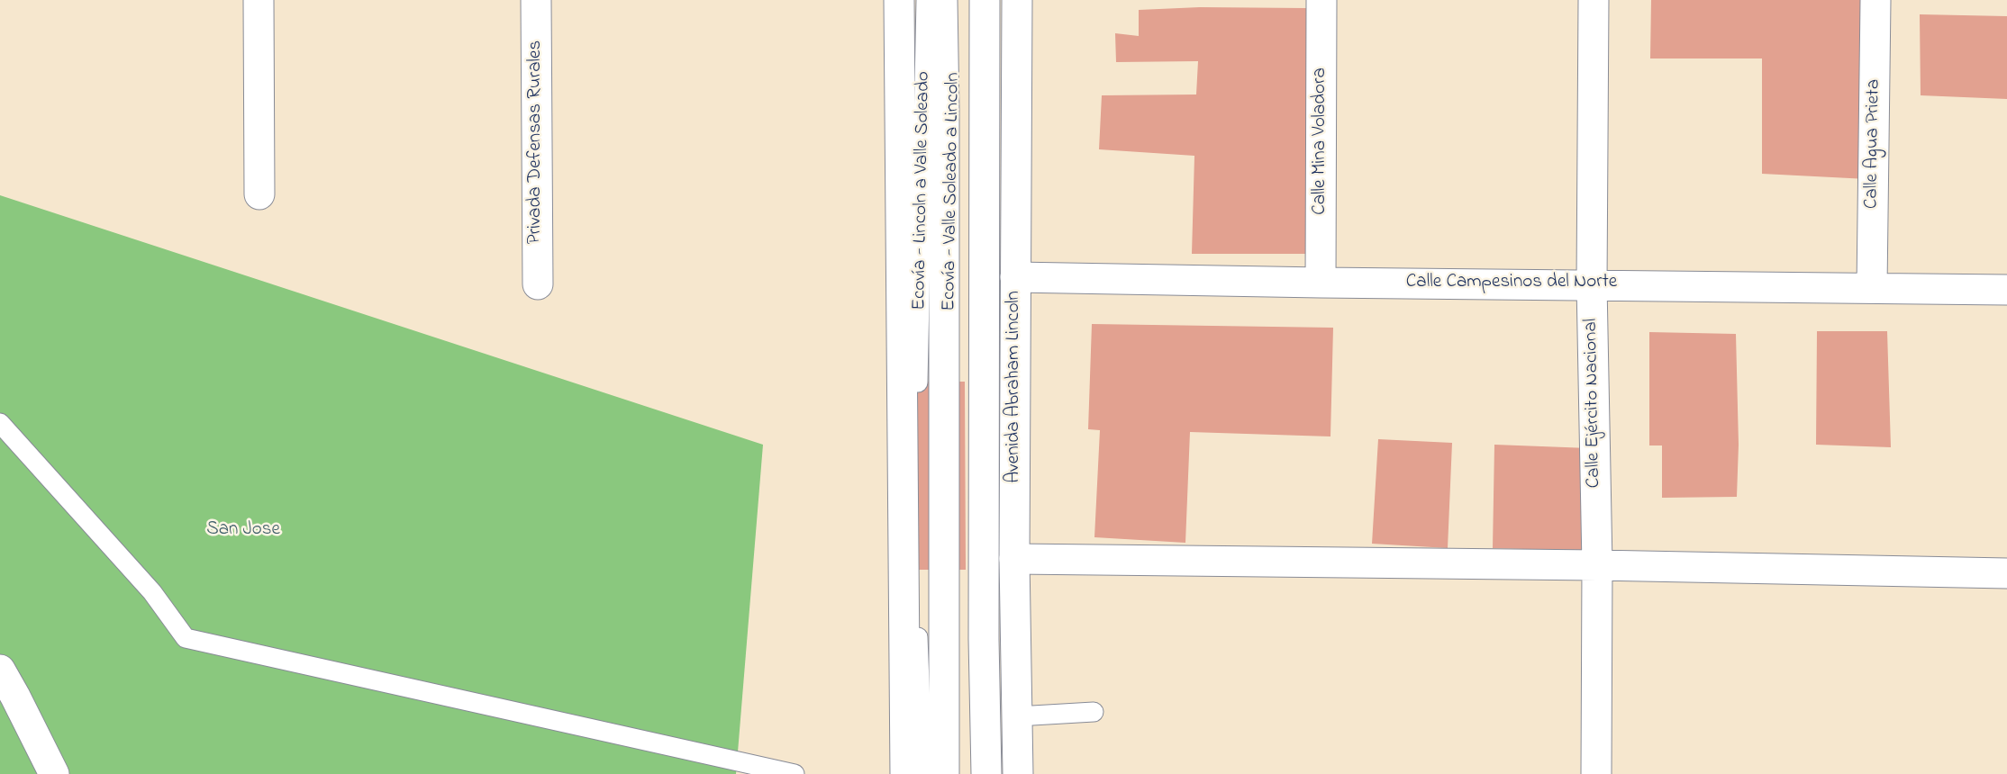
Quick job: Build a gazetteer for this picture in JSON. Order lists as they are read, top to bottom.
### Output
{
  "streets": {
    "street": [
      "Calle Mina Voladora",
      "Privada Defensas Rurales",
      "Calle Agua Prieta",
      "Calle Campesinos del Norte",
      "Avenida Abraham Lincoln",
      "Calle Ejército Nacional"
    ],
    "lane": ["Ecovía - Lincoln a Valle Soleado", "Ecovía - Valle Soleado a Lincoln"]
  },
  "crossings": [
    ["Calle Mina Voladora", "Calle Campesinos del Norte"],
    ["Calle Agua Prieta", "Calle Campesinos del Norte"],
    ["Calle Campesinos del Norte", "Avenida Abraham Lincoln"],
    ["Calle Campesinos del Norte", "Calle Ejército Nacional"]
  ],
  "parks": ["San Jose"]
}
